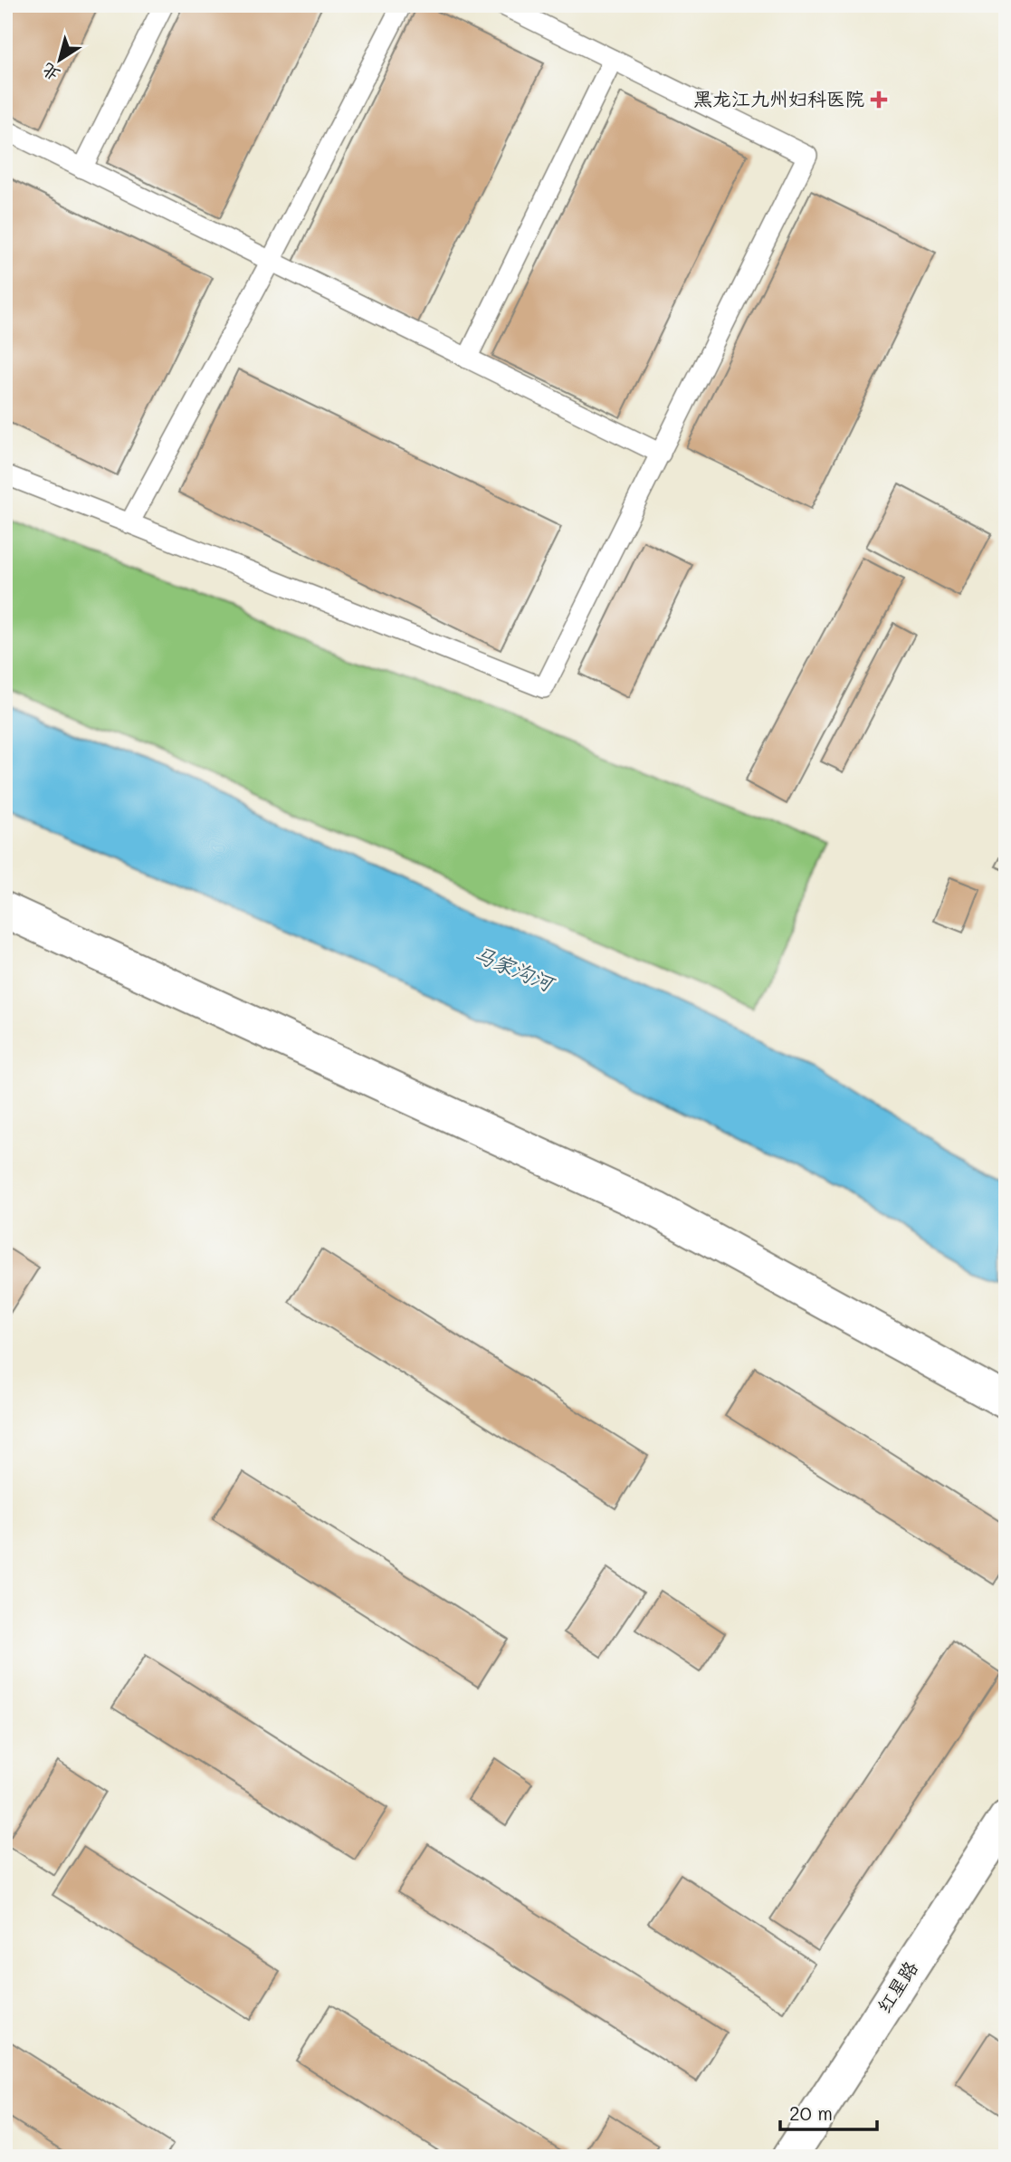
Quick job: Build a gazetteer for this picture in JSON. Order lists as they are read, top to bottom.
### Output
{
  "streets": {
    "street": ["红星路"]
  },
  "water": ["马家沟河"],
  "places": {
    "health": ["黑龙江九州妇科医院"]
  },
  "scale_bar": "20 m",
  "north": "bottom left"
}
